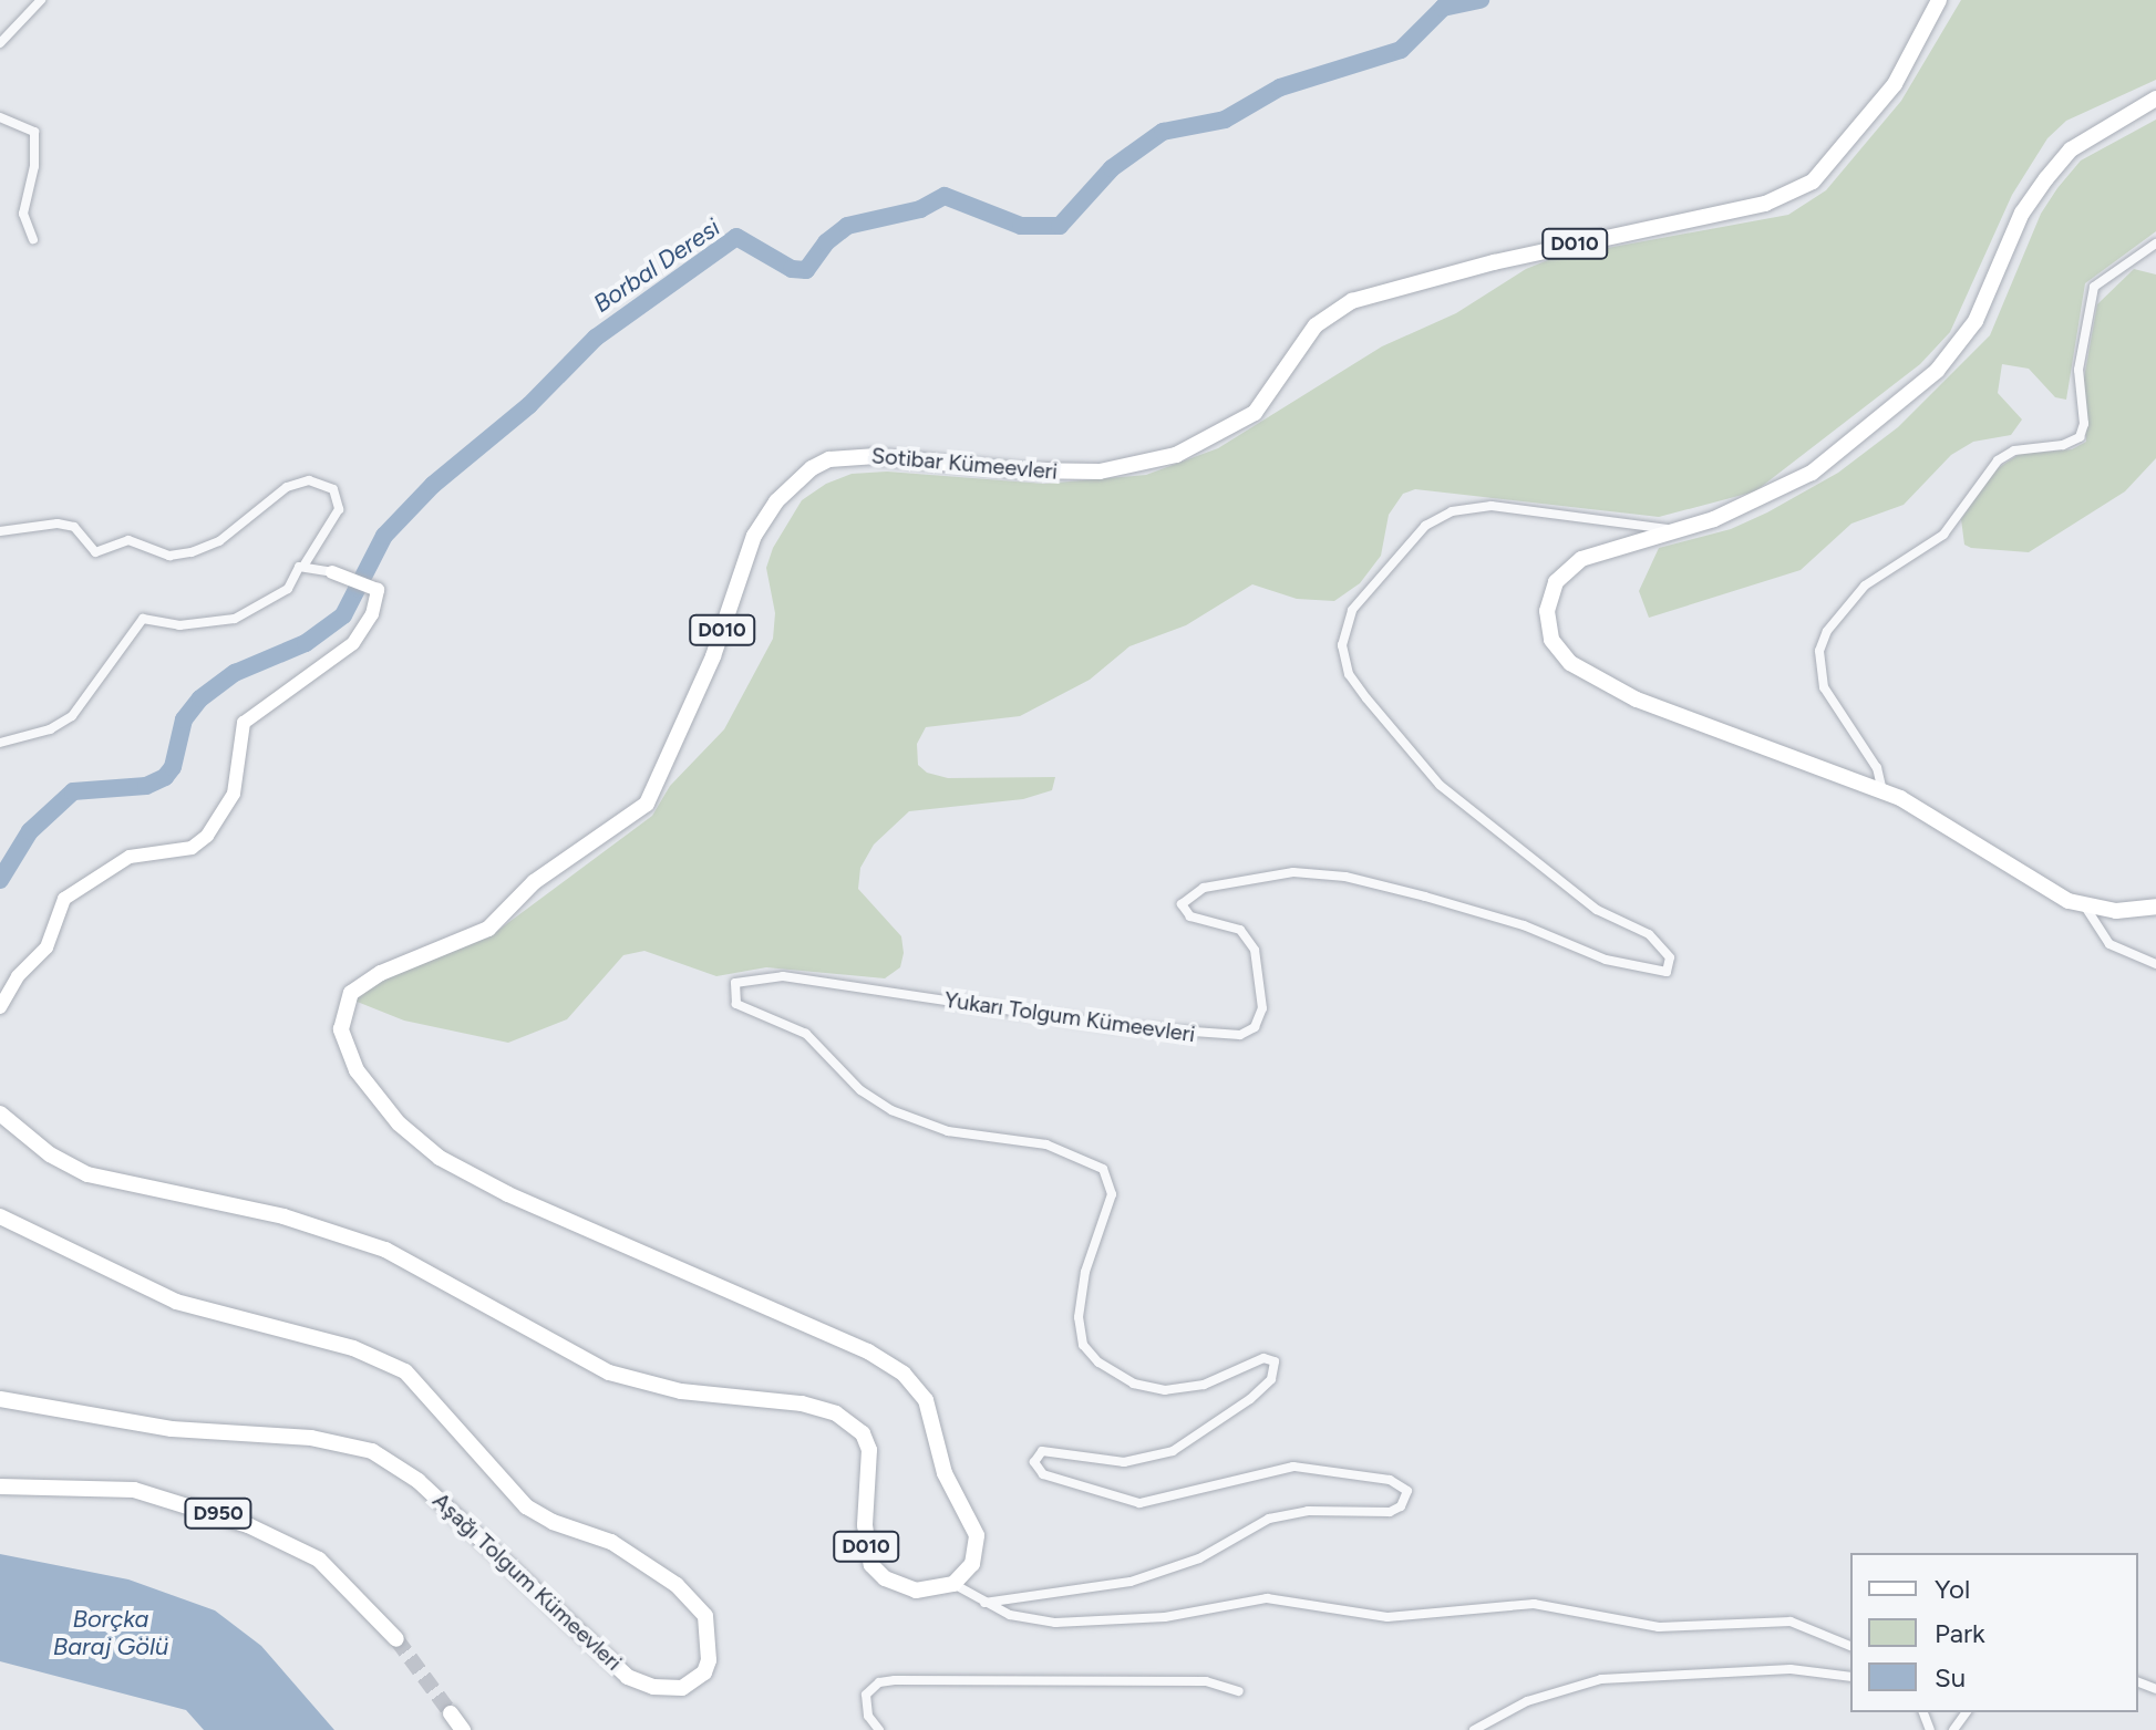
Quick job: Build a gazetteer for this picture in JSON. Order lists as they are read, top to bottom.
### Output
{
  "streets": {
    "main road": [
      "D010",
      "Sotibar Kümeevleri",
      "D950",
      "Aşağı Tolgum Kümeevleri"
    ],
    "street": ["Yukarı Tolgum Kümeevleri"]
  },
  "crossings": [
    ["D010", "Sotibar Kümeevleri"]
  ],
  "water": ["Borbal Deresi", "Borçka Baraj Gölü"],
  "legend": ["Yol", "Park", "Su"]
}
